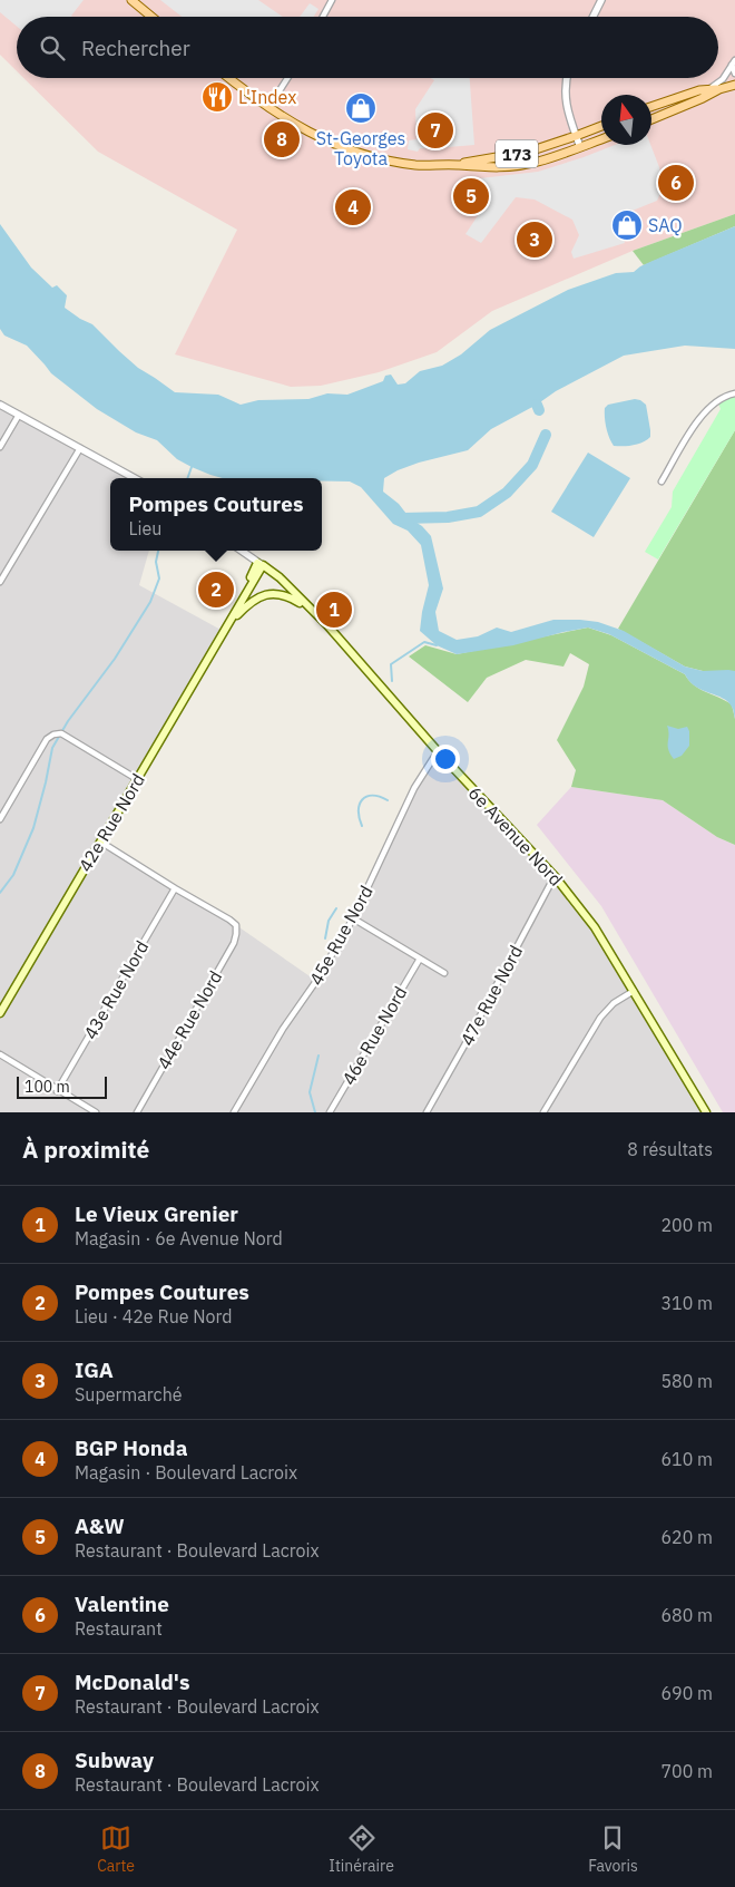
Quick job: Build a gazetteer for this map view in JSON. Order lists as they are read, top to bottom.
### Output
{
  "streets": {
    "main road": ["173", "42e Rue Nord", "6e Avenue Nord"],
    "street": [
      "45e Rue Nord",
      "43e Rue Nord",
      "47e Rue Nord",
      "44e Rue Nord",
      "46e Rue Nord"
    ]
  },
  "crossings": [
    ["42e Rue Nord", "6e Avenue Nord"],
    ["6e Avenue Nord", "45e Rue Nord"],
    ["6e Avenue Nord", "47e Rue Nord"],
    ["43e Rue Nord", "44e Rue Nord"]
  ],
  "places": {
    "restaurant": ["L'Index"],
    "shop": ["St-Georges Toyota", "SAQ"]
  },
  "scale_bar": "100 m",
  "north": "top",
  "page": {
    "search": "Rechercher",
    "pins": [
      "7",
      "8",
      "6",
      "5",
      "4",
      "3",
      "2",
      "1"
    ],
    "popup": ["Pompes Coutures", "Lieu"],
    "scale": "100 m",
    "heading": ["À proximité", "8 résultats"],
    "list": [
      {
        "mark": "1",
        "name": "Le Vieux Grenier",
        "note": "Magasin · 6e Avenue Nord",
        "value": "200 m"
      },
      {
        "mark": "2",
        "name": "Pompes Coutures",
        "note": "Lieu · 42e Rue Nord",
        "value": "310 m"
      },
      {
        "mark": "3",
        "name": "IGA",
        "note": "Supermarché",
        "value": "580 m"
      },
      {
        "mark": "4",
        "name": "BGP Honda",
        "note": "Magasin · Boulevard Lacroix",
        "value": "610 m"
      },
      {
        "mark": "5",
        "name": "A&W",
        "note": "Restaurant · Boulevard Lacroix",
        "value": "620 m"
      },
      {
        "mark": "6",
        "name": "Valentine",
        "note": "Restaurant",
        "value": "680 m"
      },
      {
        "mark": "7",
        "name": "McDonald's",
        "note": "Restaurant · Boulevard Lacroix",
        "value": "690 m"
      },
      {
        "mark": "8",
        "name": "Subway",
        "note": "Restaurant · Boulevard Lacroix",
        "value": "700 m"
      }
    ],
    "nav": ["Carte", "Itinéraire", "Favoris"]
  }
}
